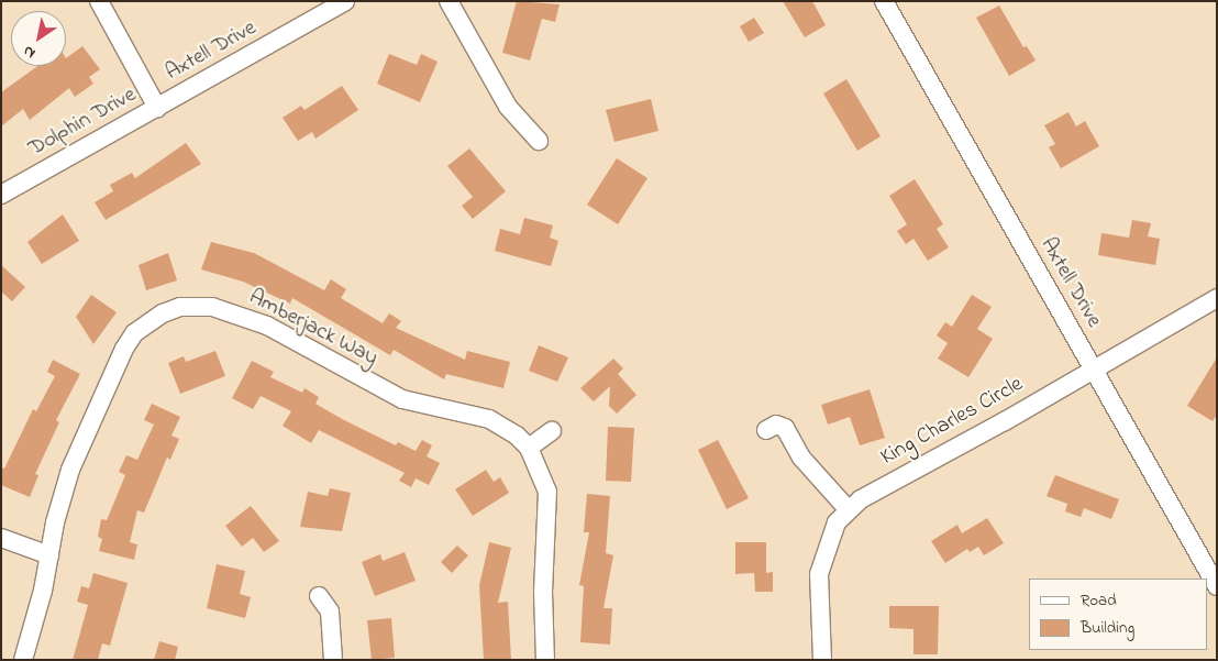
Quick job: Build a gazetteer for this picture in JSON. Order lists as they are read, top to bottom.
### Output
{
  "streets": {
    "street": [
      "Axtell Drive",
      "Dolphin Drive",
      "Amberjack Way",
      "King Charles Circle"
    ]
  },
  "crossings": [
    ["Axtell Drive", "Dolphin Drive"],
    ["Axtell Drive", "King Charles Circle"]
  ],
  "legend": ["Road", "Building"],
  "north": "bottom left"
}
